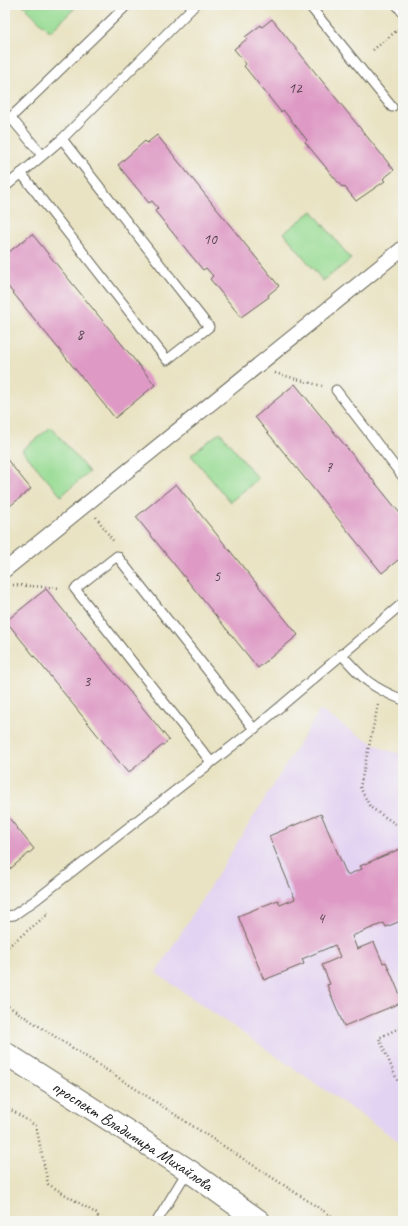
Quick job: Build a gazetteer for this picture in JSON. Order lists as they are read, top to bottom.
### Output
{
  "streets": {
    "main road": ["проспект Владимира Михайлова"]
  },
  "house_numbers": [
    "12",
    "10",
    "8",
    "7",
    "5",
    "3",
    "4"
  ]
}
